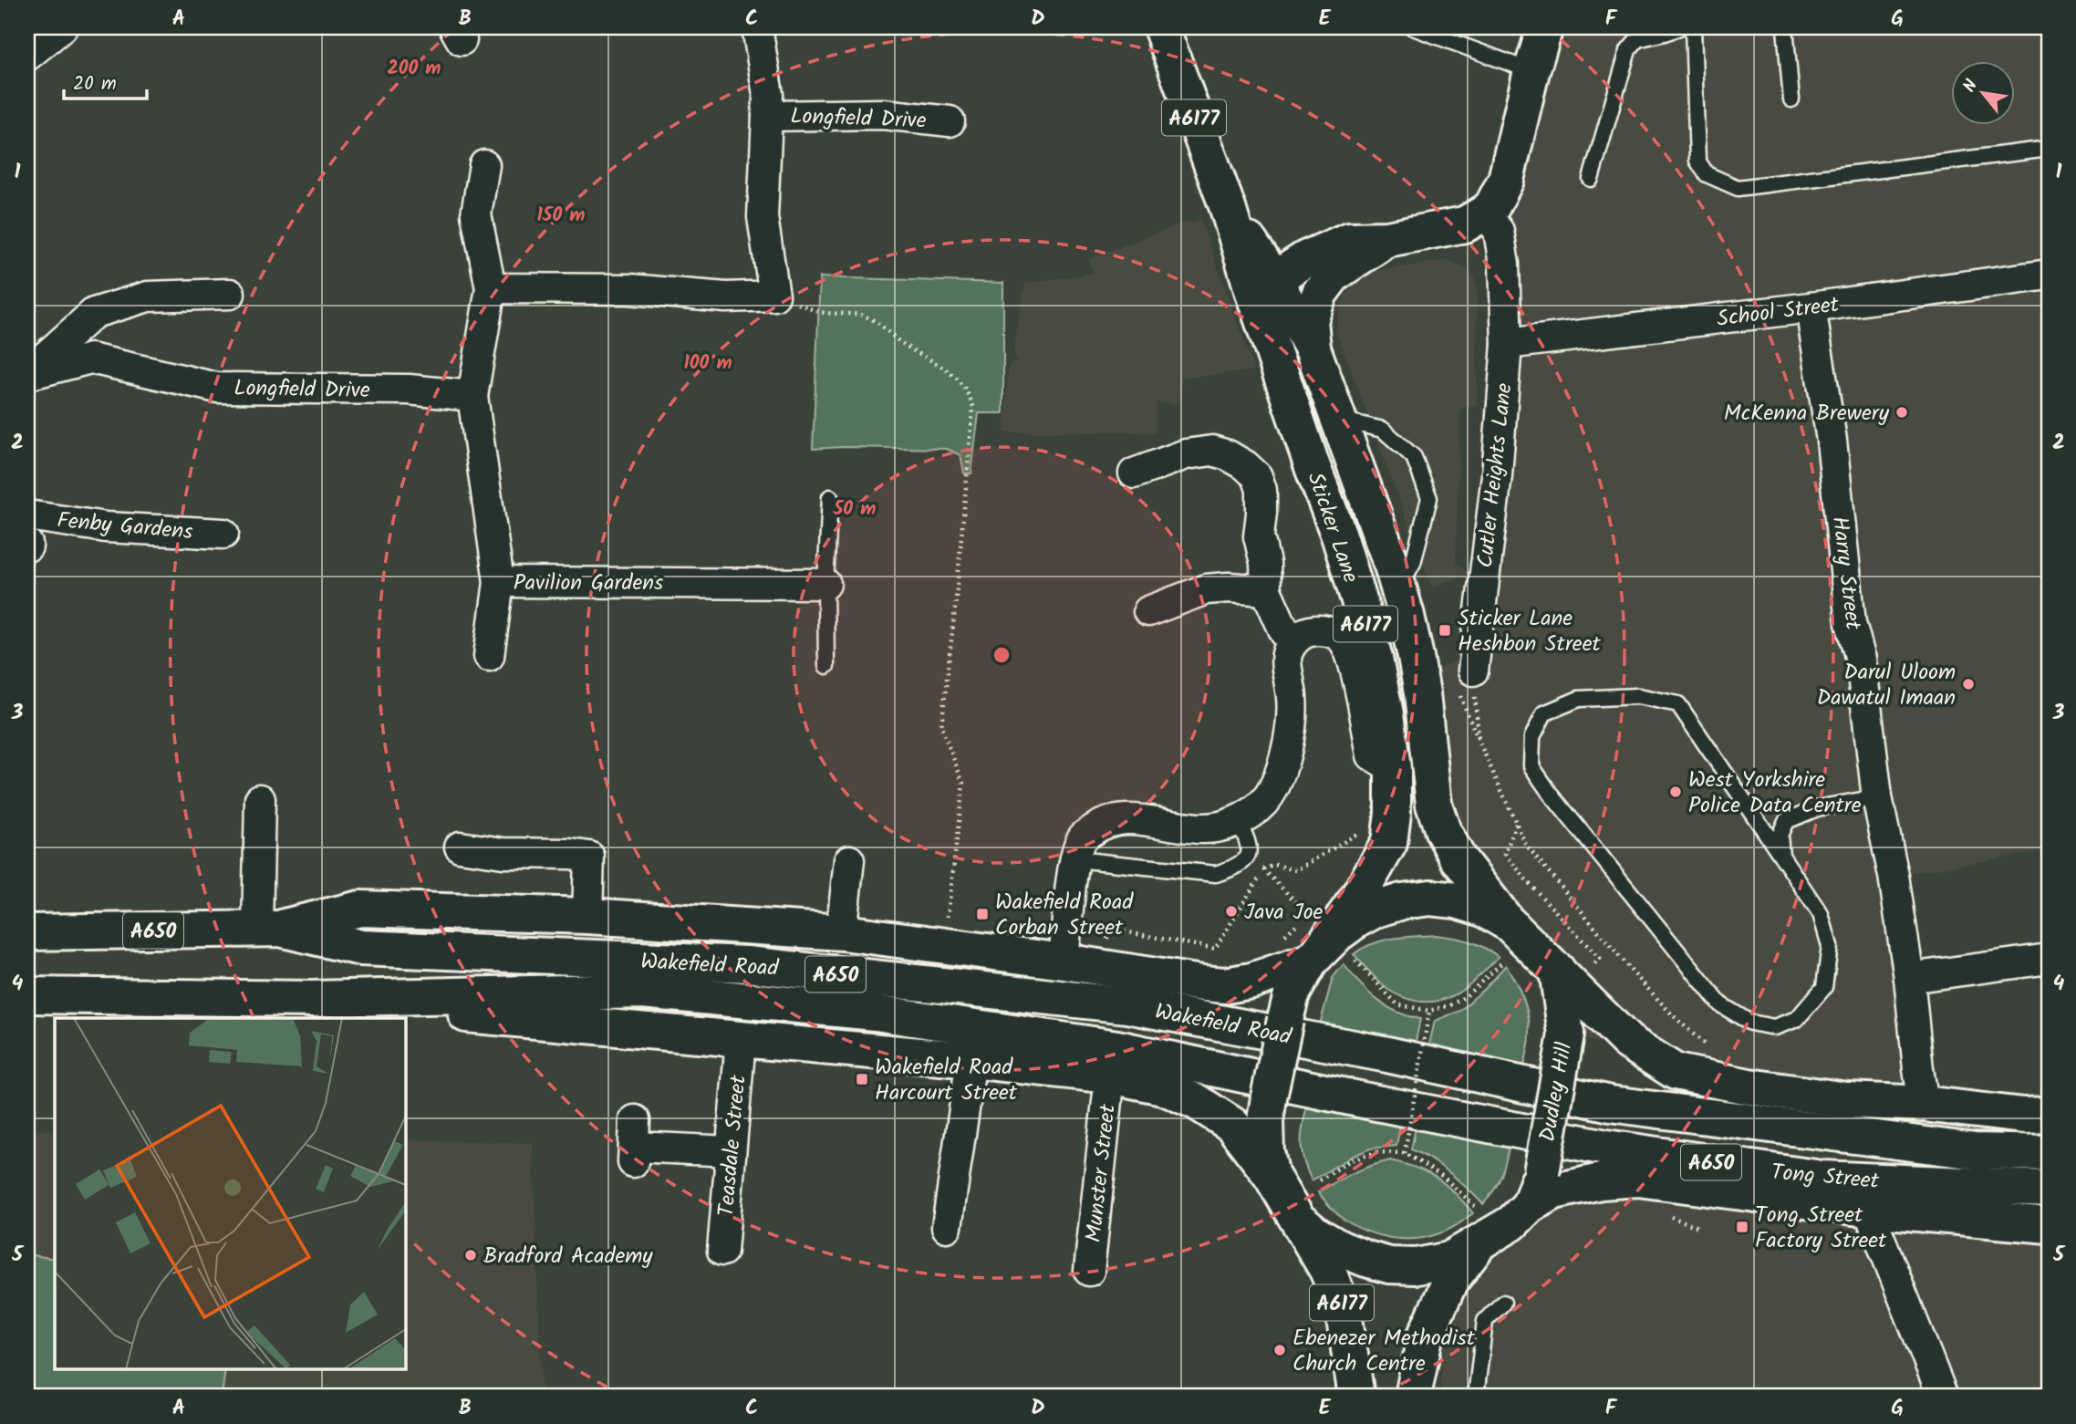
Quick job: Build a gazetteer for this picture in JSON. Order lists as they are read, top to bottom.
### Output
{
  "streets": {
    "main road": [
      "A6177",
      "Sticker Lane",
      "A650",
      "Wakefield Road",
      "Dudley Hill",
      "Tong Street"
    ],
    "street": [
      "Longfield Drive",
      "School Street",
      "Cutler Heights Lane",
      "Fenby Gardens",
      "Harry Street",
      "Pavilion Gardens",
      "Teasdale Street",
      "Munster Street"
    ]
  },
  "crossings": [
    ["Longfield Drive", "Pavilion Gardens"],
    ["A6177", "Dudley Hill"],
    ["School Street", "Cutler Heights Lane"],
    ["School Street", "Harry Street"],
    ["Sticker Lane", "Dudley Hill"],
    ["A650", "Wakefield Road"],
    ["A650", "Dudley Hill"],
    ["A650", "Teasdale Street"],
    ["A650", "Munster Street"],
    ["Wakefield Road", "Tong Street"]
  ],
  "places": {
    "other": [
      "McKenna Brewery",
      "Darul Uloom Dawatul Imaan",
      "West Yorkshire Police Data Centre",
      "Java Joe",
      "Bradford Academy",
      "Ebenezer Methodist Church Centre"
    ],
    "transit": [
      "Sticker Lane Heshbon Street",
      "Wakefield Road Corban Street",
      "Wakefield Road Harcourt Street",
      "Tong Street Factory Street"
    ]
  },
  "scale_bar": "20 m",
  "north": "top left",
  "grid": {
    "columns": [
      "A",
      "B",
      "C",
      "D",
      "E",
      "F",
      "G"
    ],
    "rows": [
      "1",
      "2",
      "3",
      "4",
      "5"
    ]
  },
  "rings": [
    "200 m",
    "150 m",
    "100 m",
    "50 m"
  ]
}
